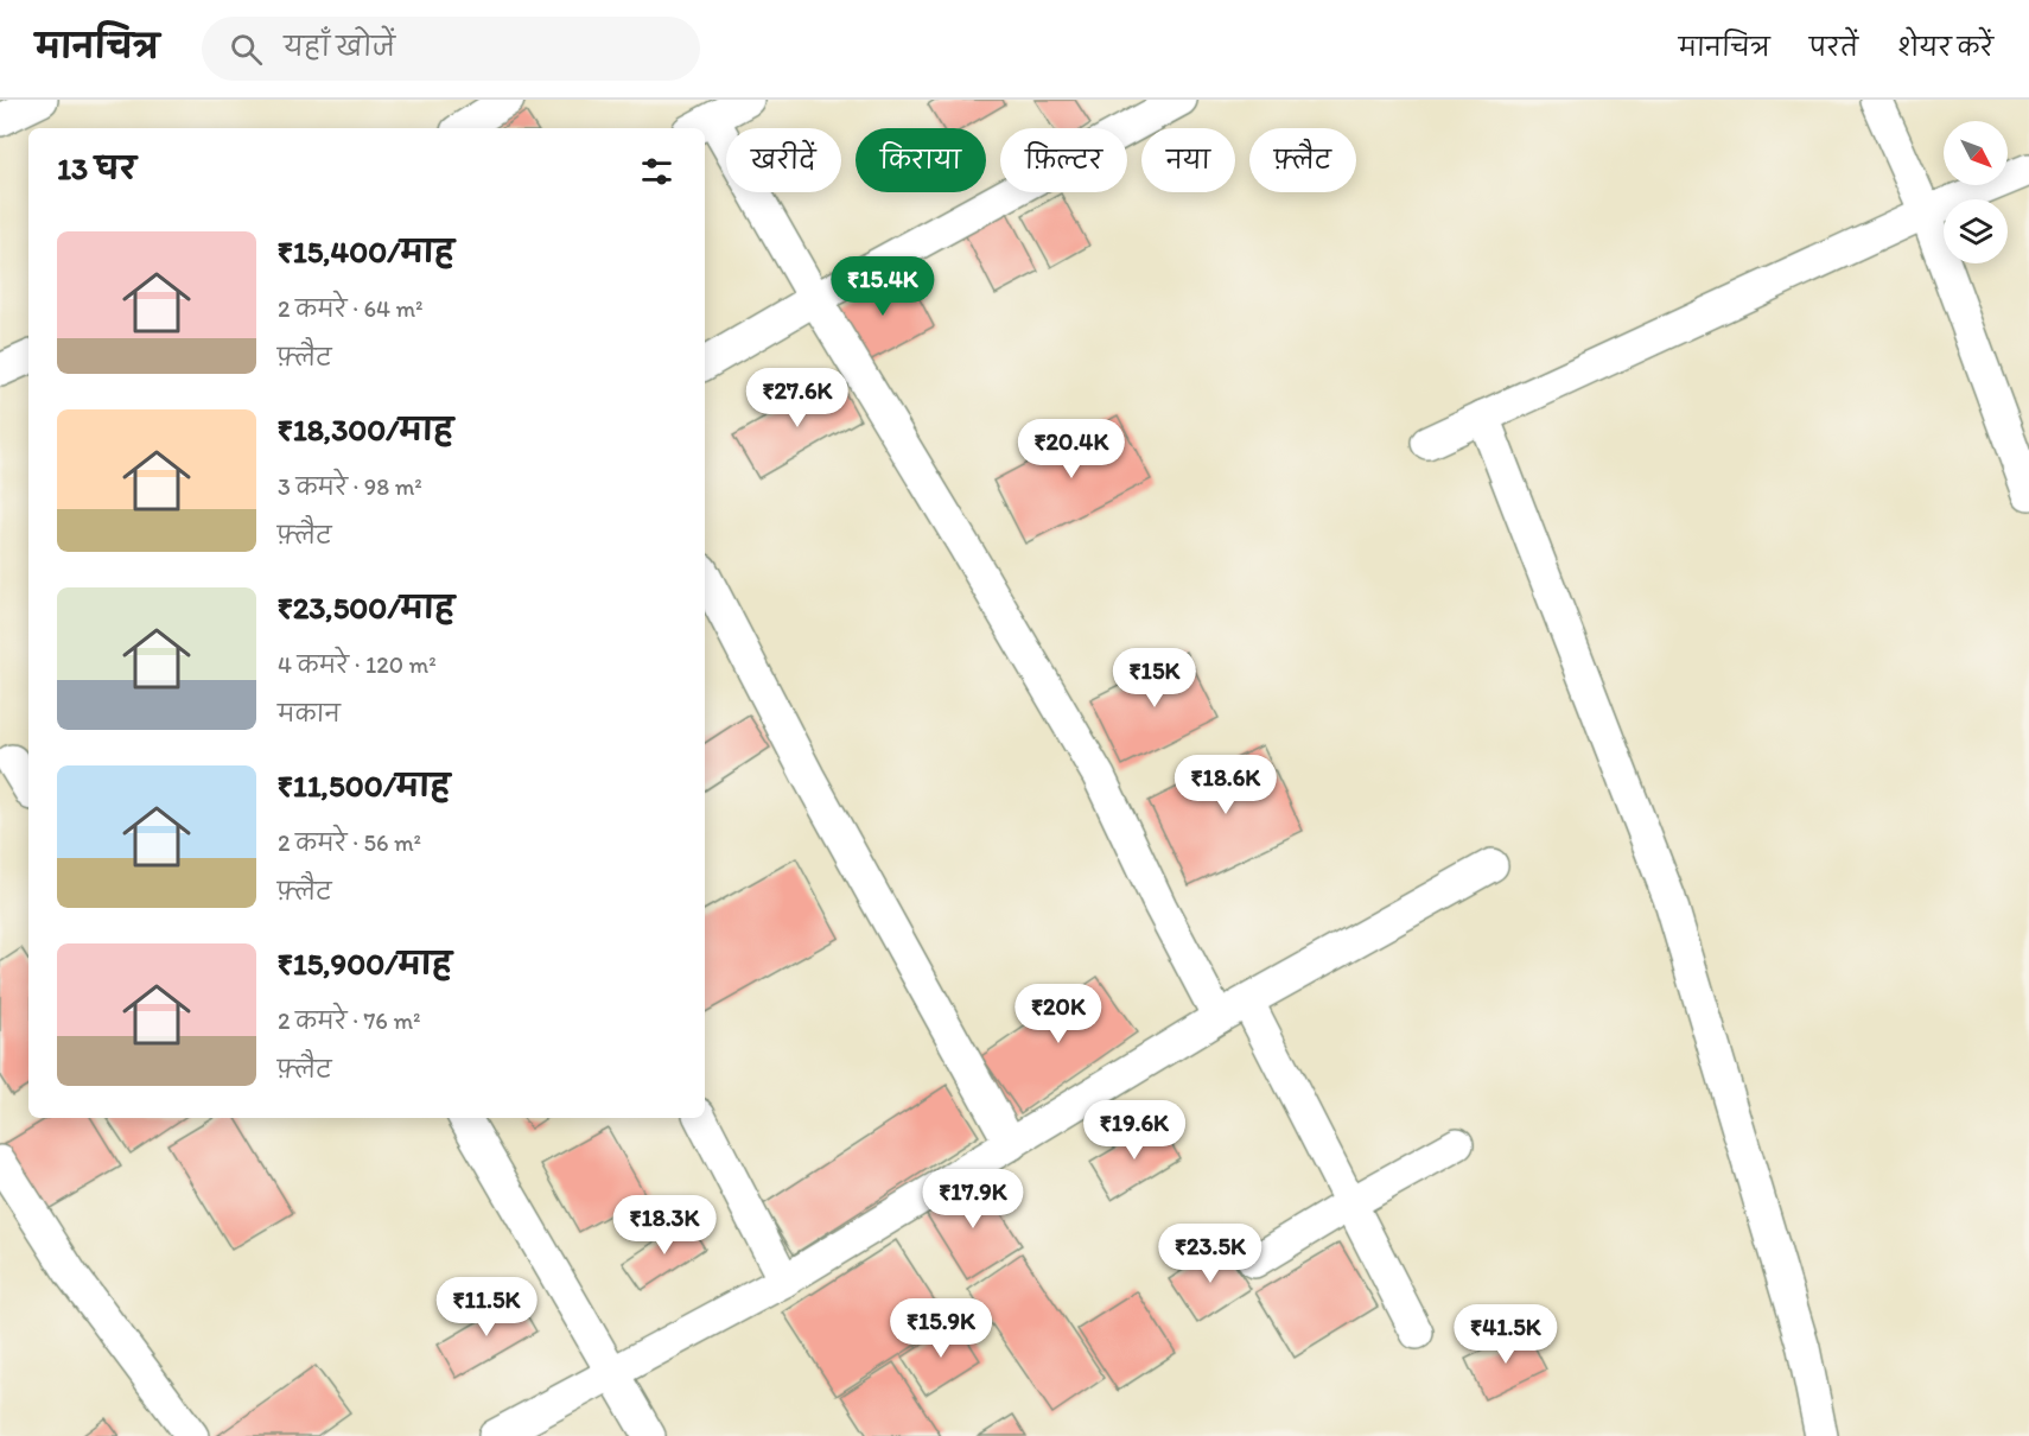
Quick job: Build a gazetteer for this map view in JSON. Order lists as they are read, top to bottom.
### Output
{
  "north": "bottom right",
  "page": {
    "header": "मानचित्र",
    "search": "यहाँ खोजें",
    "nav": ["मानचित्र", "परतें", "शेयर करें"],
    "chip": [
      "खरीदें",
      "किराया",
      "फ़िल्टर",
      "नया",
      "फ़्लैट"
    ],
    "heading": "13 घर",
    "list": [
      {
        "name": "₹15,400/माह",
        "note": "2 कमरे · 64 m² · फ़्लैट"
      },
      {
        "name": "₹18,300/माह",
        "note": "3 कमरे · 98 m² · फ़्लैट"
      },
      {
        "name": "₹23,500/माह",
        "note": "4 कमरे · 120 m² · मकान"
      },
      {
        "name": "₹11,500/माह",
        "note": "2 कमरे · 56 m² · फ़्लैट"
      },
      {
        "name": "₹15,900/माह",
        "note": "2 कमरे · 76 m² · फ़्लैट"
      }
    ],
    "price": [
      "₹15.4K",
      "₹27.6K",
      "₹20.4K",
      "₹15K",
      "₹18.6K",
      "₹20K",
      "₹19.6K",
      "₹17.9K",
      "₹18.3K",
      "₹23.5K",
      "₹11.5K",
      "₹15.9K",
      "₹41.5K"
    ]
  }
}
